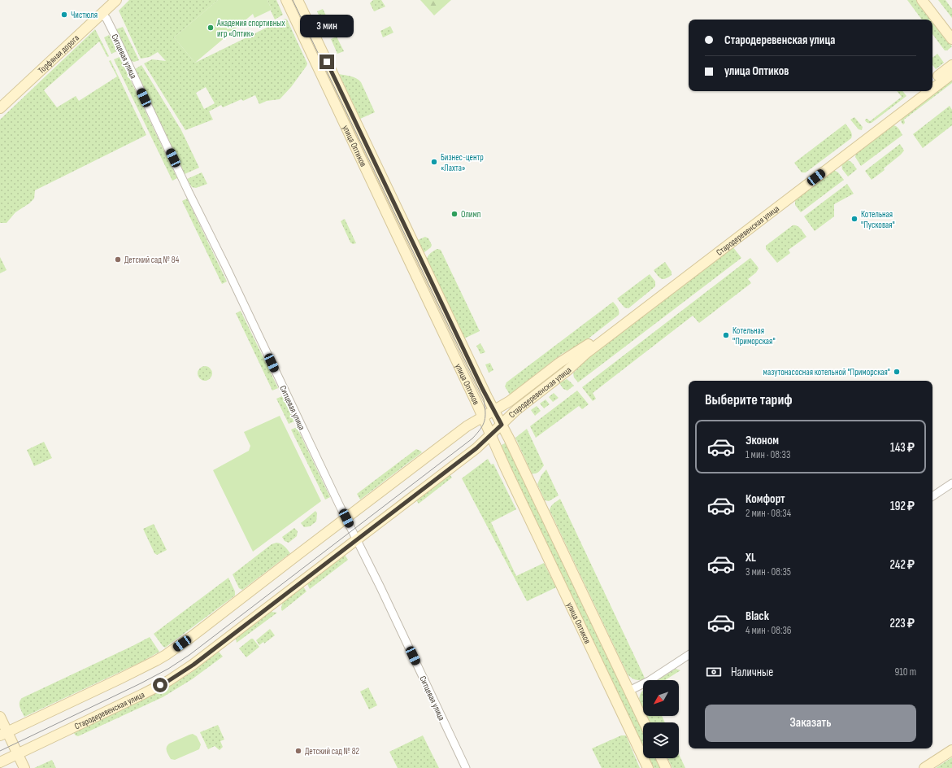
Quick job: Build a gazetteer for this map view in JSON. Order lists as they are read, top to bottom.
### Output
{
  "streets": {
    "street": [
      "Торфяная дорога",
      "Ситцевая улица",
      "улица Оптиков",
      "Стародеревенская улица"
    ]
  },
  "crossings": [
    ["Торфяная дорога", "Ситцевая улица"],
    ["Ситцевая улица", "Стародеревенская улица"],
    ["улица Оптиков", "Стародеревенская улица"]
  ],
  "places": [
    "Чистюля",
    "Академия спортивных игр «Оптик»",
    "Бизнес-центр «Лахта»",
    "Олимп",
    "Котельная \"Пусковая\"",
    "Детский сад № 84",
    "Котельная \"Приморская\"",
    "мазутонасосная котельной \"Приморская\"",
    "Детский сад № 82"
  ],
  "north": "bottom left",
  "page": {
    "bubble": "3 мин",
    "banner": ["Стародеревенская улица", "улица Оптиков"],
    "heading": "Выберите тариф",
    "list": [
      {
        "name": "Эконом",
        "note": "1 мин · 08:33",
        "value": "143 ₽"
      },
      {
        "name": "Комфорт",
        "note": "2 мин · 08:34",
        "value": "192 ₽"
      },
      {
        "name": "XL",
        "note": "3 мин · 08:35",
        "value": "242 ₽"
      },
      {
        "name": "Black",
        "note": "4 мин · 08:36",
        "value": "223 ₽"
      }
    ],
    "pay": ["Наличные", "910 m"],
    "buttons": "Заказать"
  }
}
